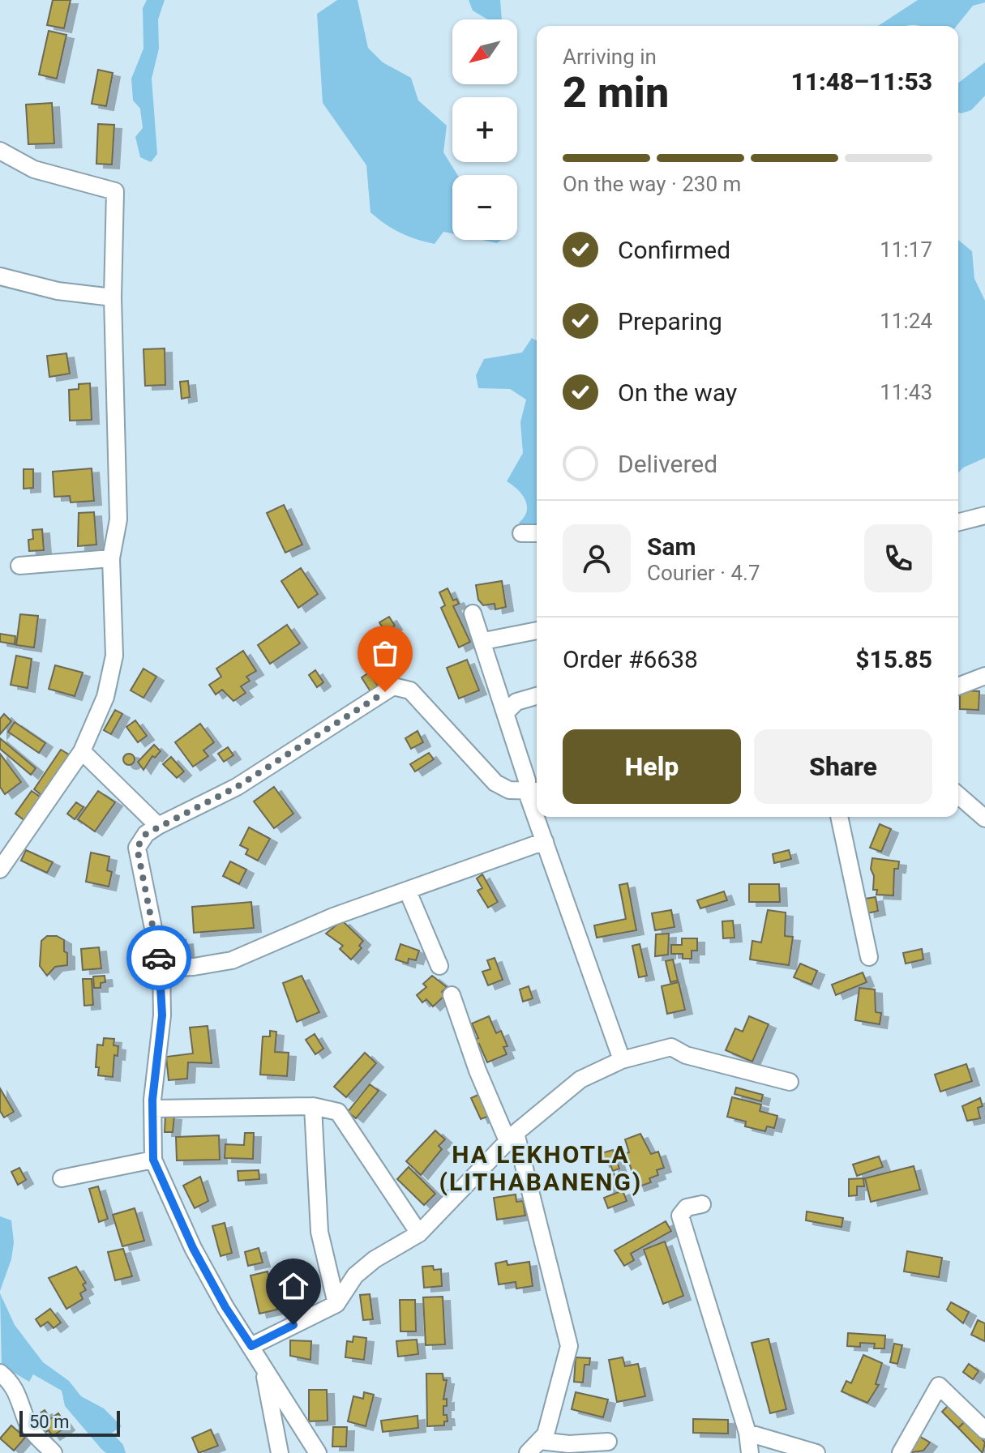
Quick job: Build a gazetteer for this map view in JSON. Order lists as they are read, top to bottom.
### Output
{
  "districts": ["HA LEKHOTLA (LITHABANENG)"],
  "scale_bar": "50 m",
  "north": "bottom left",
  "page": {
    "map_buttons": ["+", "−"],
    "heading": ["2 min", "Arriving in", "11:48–11:53"],
    "panel": [
      "Sam",
      "Courier · 4.7",
      "Order #6638",
      "$15.85"
    ],
    "bar": "On the way · 230 m",
    "list": [
      ["Confirmed", "11:17"],
      ["Preparing", "11:24"],
      ["On the way", "11:43"],
      "Delivered"
    ],
    "buttons": ["Help", "Share"],
    "scale": "50 m"
  }
}
